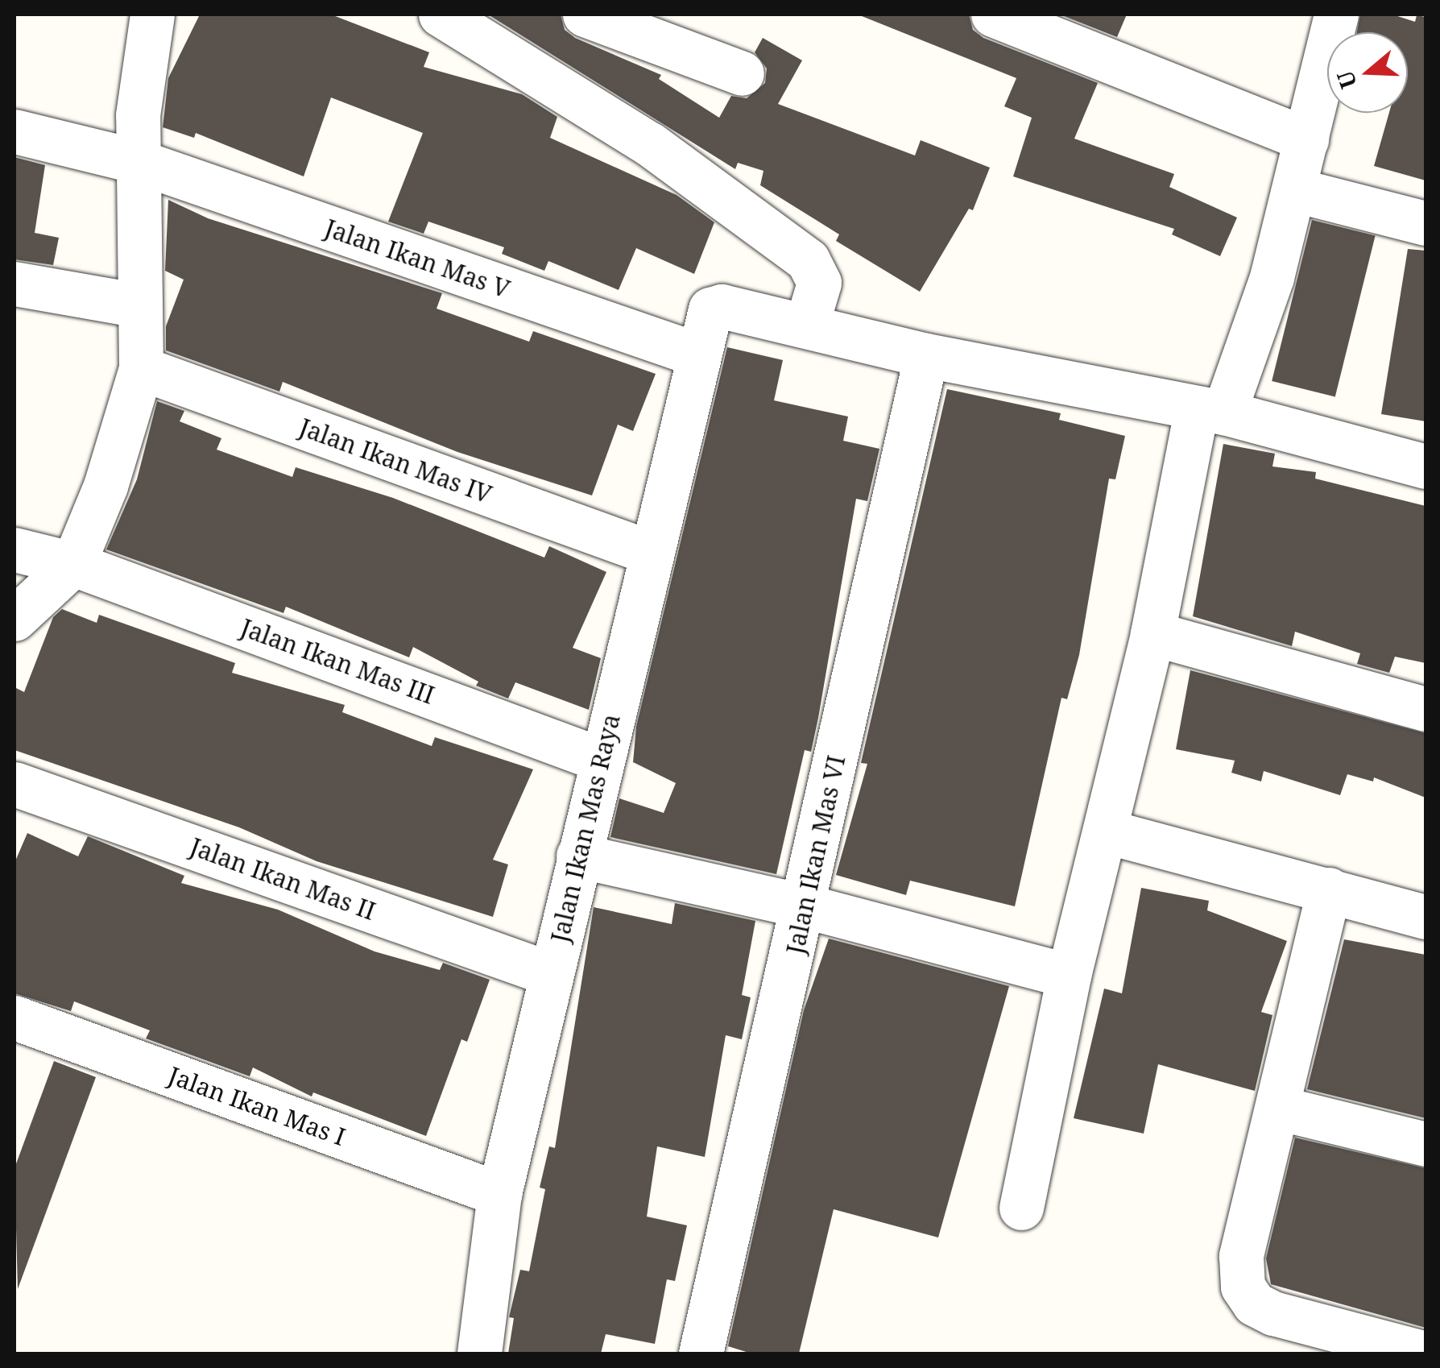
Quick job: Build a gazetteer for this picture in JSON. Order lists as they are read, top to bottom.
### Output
{
  "streets": {
    "street": [
      "Jalan Ikan Mas V",
      "Jalan Ikan Mas IV",
      "Jalan Ikan Mas III",
      "Jalan Ikan Mas Raya",
      "Jalan Ikan Mas VI",
      "Jalan Ikan Mas II",
      "Jalan Ikan Mas I"
    ]
  },
  "crossings": [
    ["Jalan Ikan Mas V", "Jalan Ikan Mas Raya"],
    ["Jalan Ikan Mas IV", "Jalan Ikan Mas Raya"],
    ["Jalan Ikan Mas III", "Jalan Ikan Mas Raya"],
    ["Jalan Ikan Mas Raya", "Jalan Ikan Mas II"],
    ["Jalan Ikan Mas Raya", "Jalan Ikan Mas I"]
  ],
  "north": "left"
}
